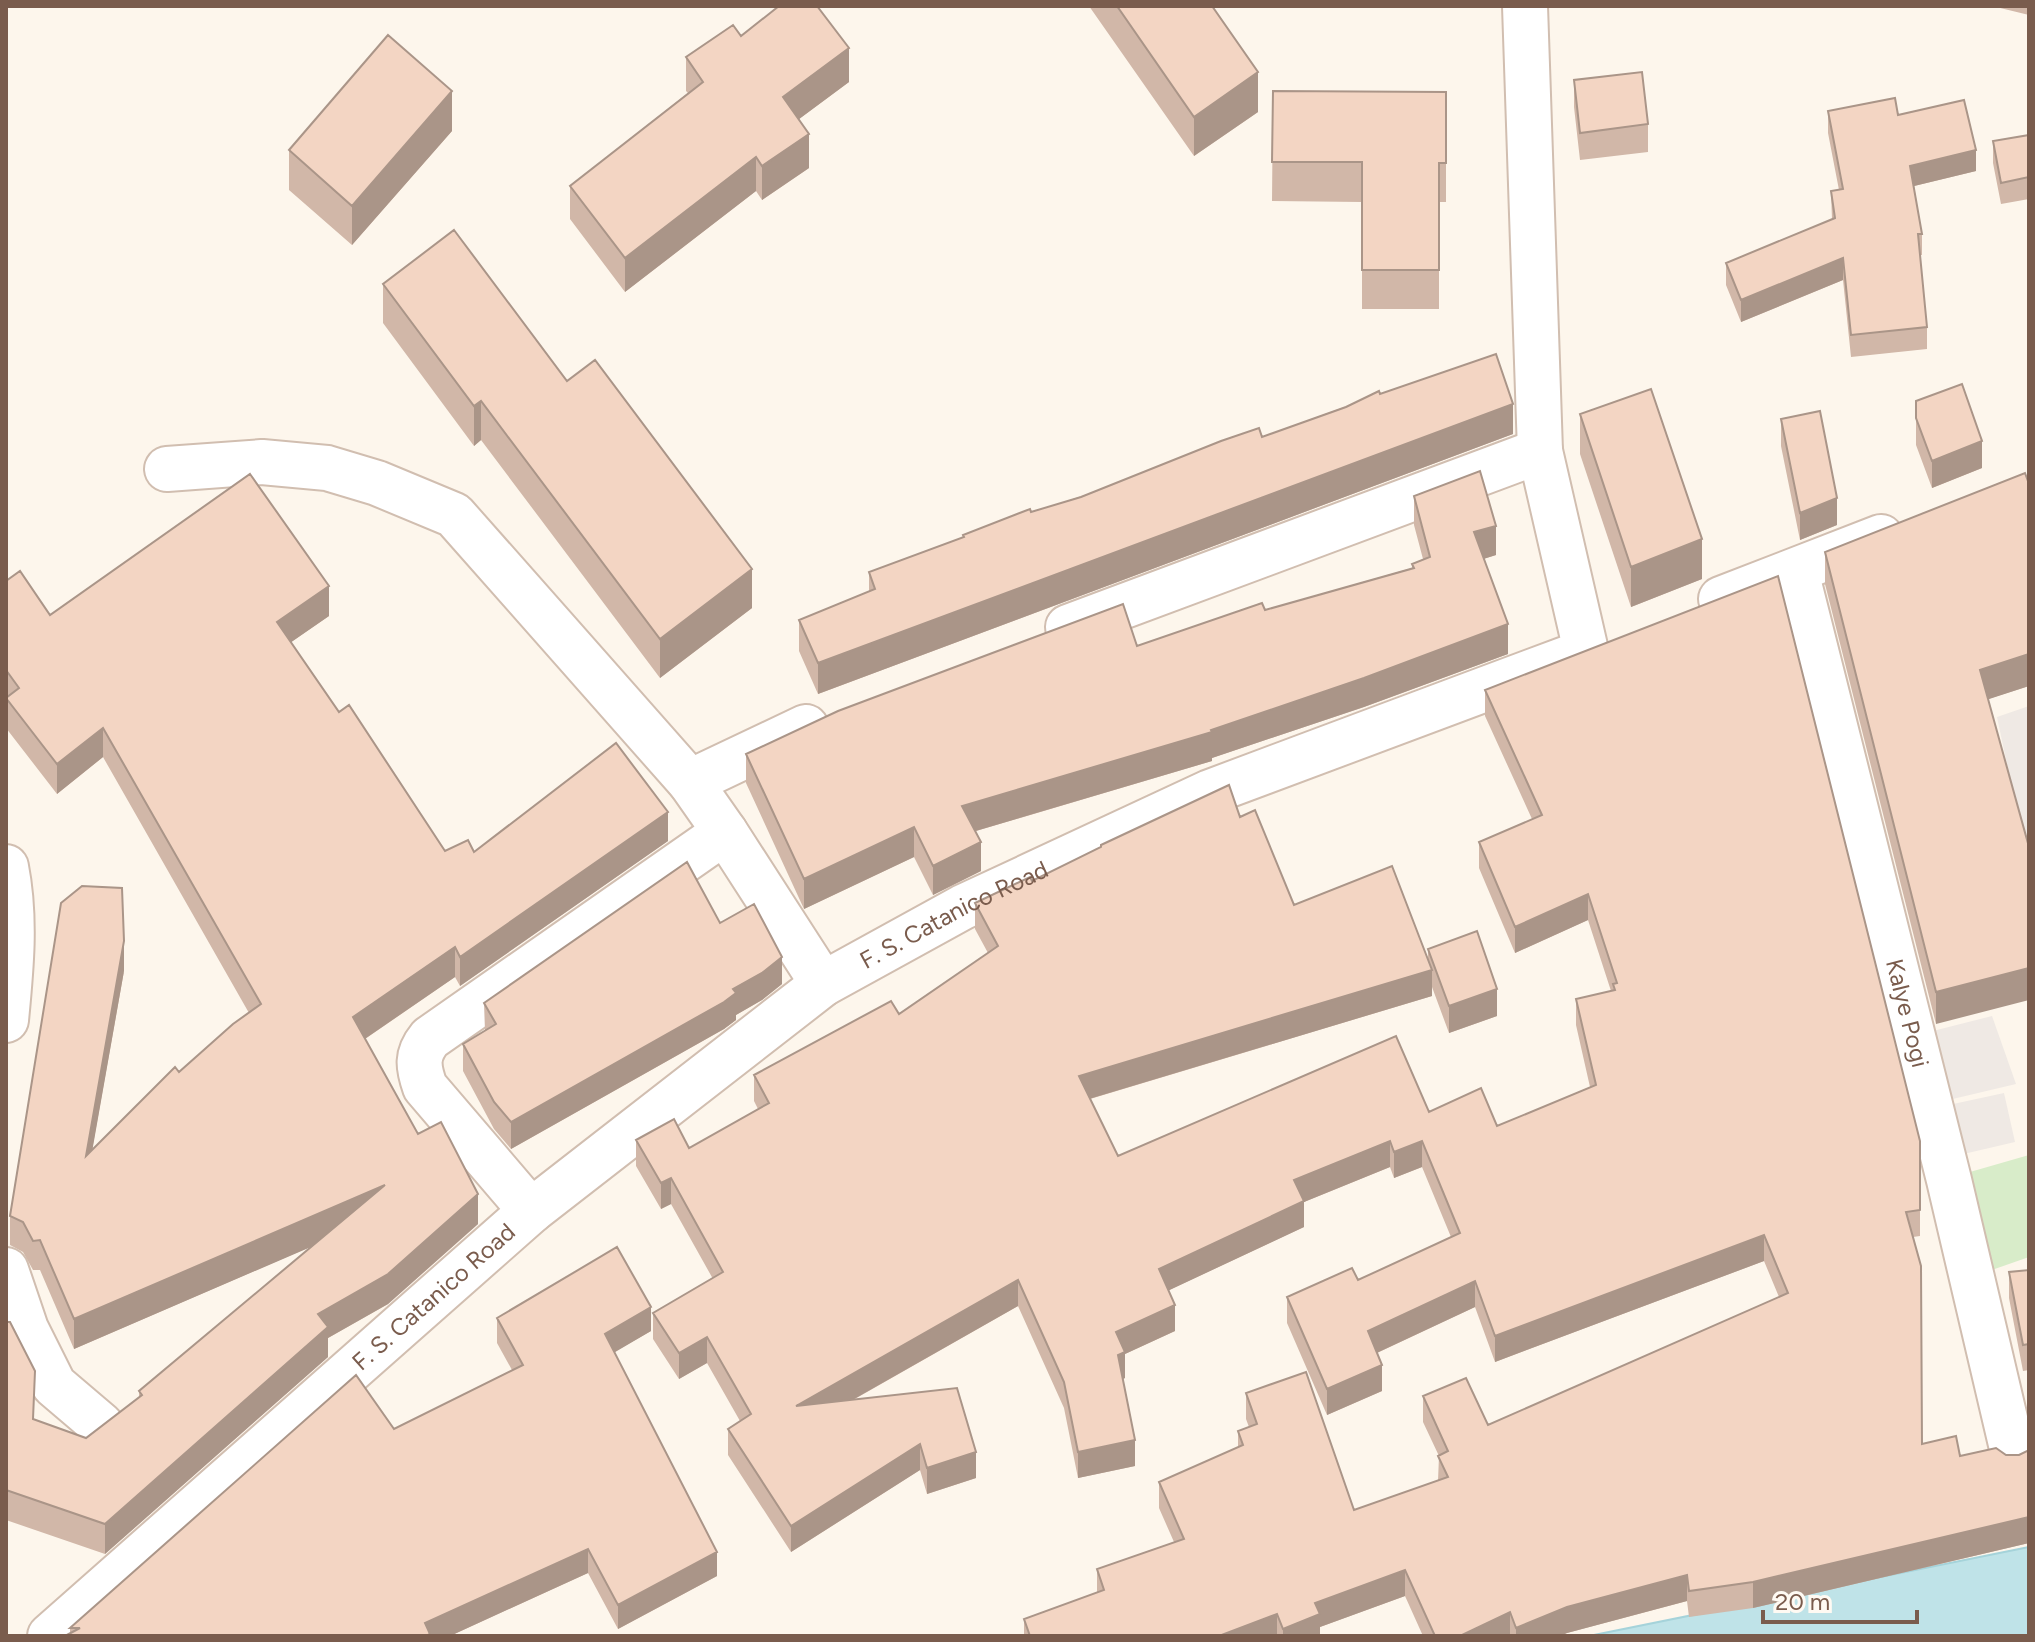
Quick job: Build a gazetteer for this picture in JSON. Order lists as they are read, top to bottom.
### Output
{
  "streets": {
    "street": ["F. S. Catanico Road", "Kalye Pogi"]
  },
  "scale_bar": "20 m"
}
